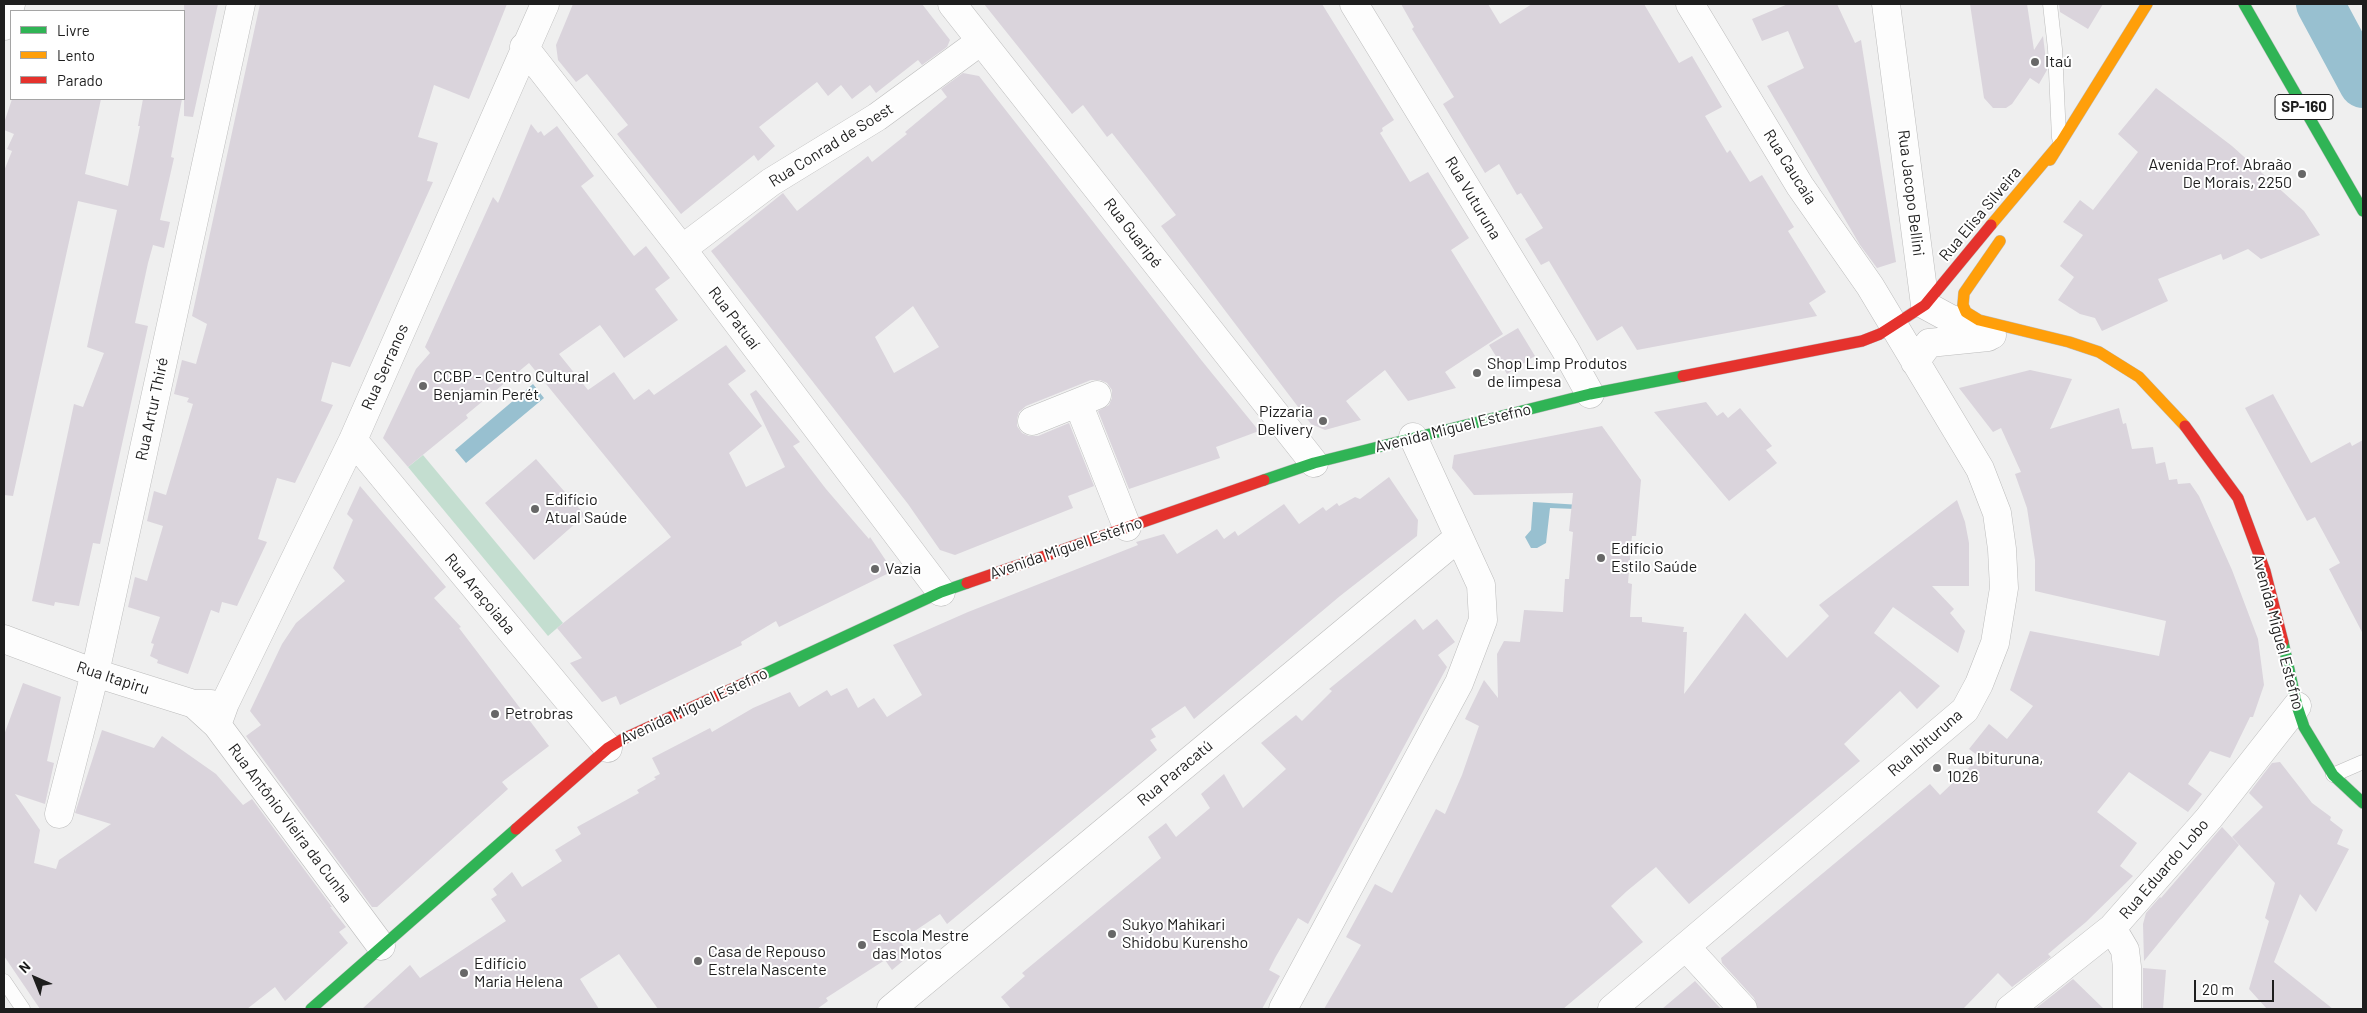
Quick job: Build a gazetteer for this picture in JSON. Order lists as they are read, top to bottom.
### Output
{
  "streets": {
    "street": [
      "SP-160",
      "Rua Conrad de Soest",
      "Rua Caucaia",
      "Rua Jacopo Bellini",
      "Rua Vuturuna",
      "Rua Elisa Silveira",
      "Rua Guaripé",
      "Rua Patuaí",
      "Rua Serranos",
      "Rua Artur Thiré",
      "Avenida Miguel Estefno",
      "Rua Araçoiaba",
      "Rua Itapiru",
      "Rua Ibituruna",
      "Rua Paracatú",
      "Rua Antônio Vieira da Cunha",
      "Rua Eduardo Lobo"
    ]
  },
  "crossings": [
    ["Rua Conrad de Soest", "Rua Guaripé"],
    ["Rua Conrad de Soest", "Rua Patuaí"],
    ["Rua Caucaia", "Avenida Miguel Estefno"],
    ["Rua Caucaia", "Rua Ibituruna"],
    ["Rua Jacopo Bellini", "Rua Elisa Silveira"],
    ["Rua Jacopo Bellini", "Avenida Miguel Estefno"],
    ["Rua Vuturuna", "Avenida Miguel Estefno"],
    ["Rua Elisa Silveira", "Avenida Miguel Estefno"],
    ["Rua Guaripé", "Avenida Miguel Estefno"],
    ["Rua Patuaí", "Rua Serranos"],
    ["Rua Patuaí", "Avenida Miguel Estefno"],
    ["Rua Serranos", "Rua Araçoiaba"],
    ["Rua Serranos", "Rua Itapiru"],
    ["Rua Serranos", "Rua Antônio Vieira da Cunha"],
    ["Rua Artur Thiré", "Rua Itapiru"],
    ["Avenida Miguel Estefno", "Rua Araçoiaba"],
    ["Avenida Miguel Estefno", "Rua Ibituruna"],
    ["Avenida Miguel Estefno", "Rua Antônio Vieira da Cunha"],
    ["Avenida Miguel Estefno", "Rua Eduardo Lobo"],
    ["Rua Itapiru", "Rua Antônio Vieira da Cunha"]
  ],
  "places": [
    "Itaú",
    "Avenida Prof. Abraão De Morais, 2250",
    "Shop Limp Produtos de limpesa",
    "CCBP - Centro Cultural Benjamin Perét",
    "Pizzaria Delivery",
    "Edifício Atual Saúde",
    "Edifício Estilo Saúde",
    "Vazia",
    "Petrobras",
    "Rua Ibituruna, 1026",
    "Sukyo Mahikari Shidobu Kurensho",
    "Escola Mestre das Motos",
    "Casa de Repouso Estrela Nascente",
    "Edifício Maria Helena"
  ],
  "legend": ["Livre", "Lento", "Parado"],
  "scale_bar": "20 m",
  "north": "top left"
}
